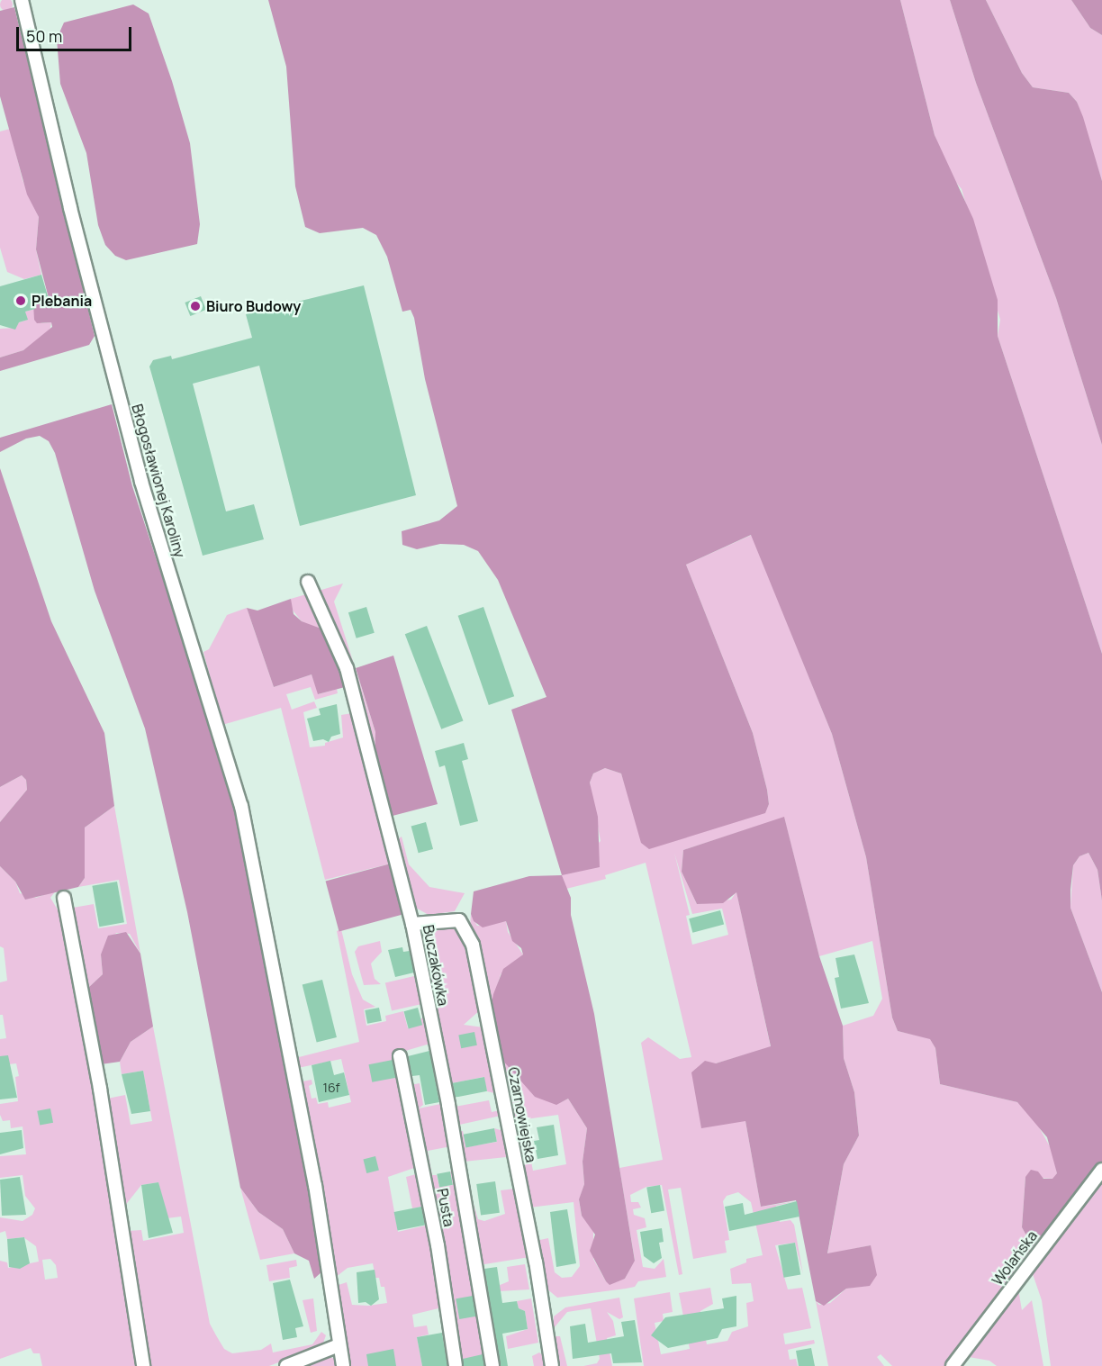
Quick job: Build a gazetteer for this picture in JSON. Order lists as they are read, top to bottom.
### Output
{
  "streets": {
    "street": [
      "Błogosławionej Karoliny",
      "Buczakówka",
      "Czarnowiejska",
      "Pusta",
      "Wolańska"
    ]
  },
  "crossings": [
    ["Buczakówka", "Czarnowiejska"]
  ],
  "places": ["Plebania", "Biuro Budowy"],
  "house_numbers": ["16f"],
  "scale_bar": "50 m"
}
